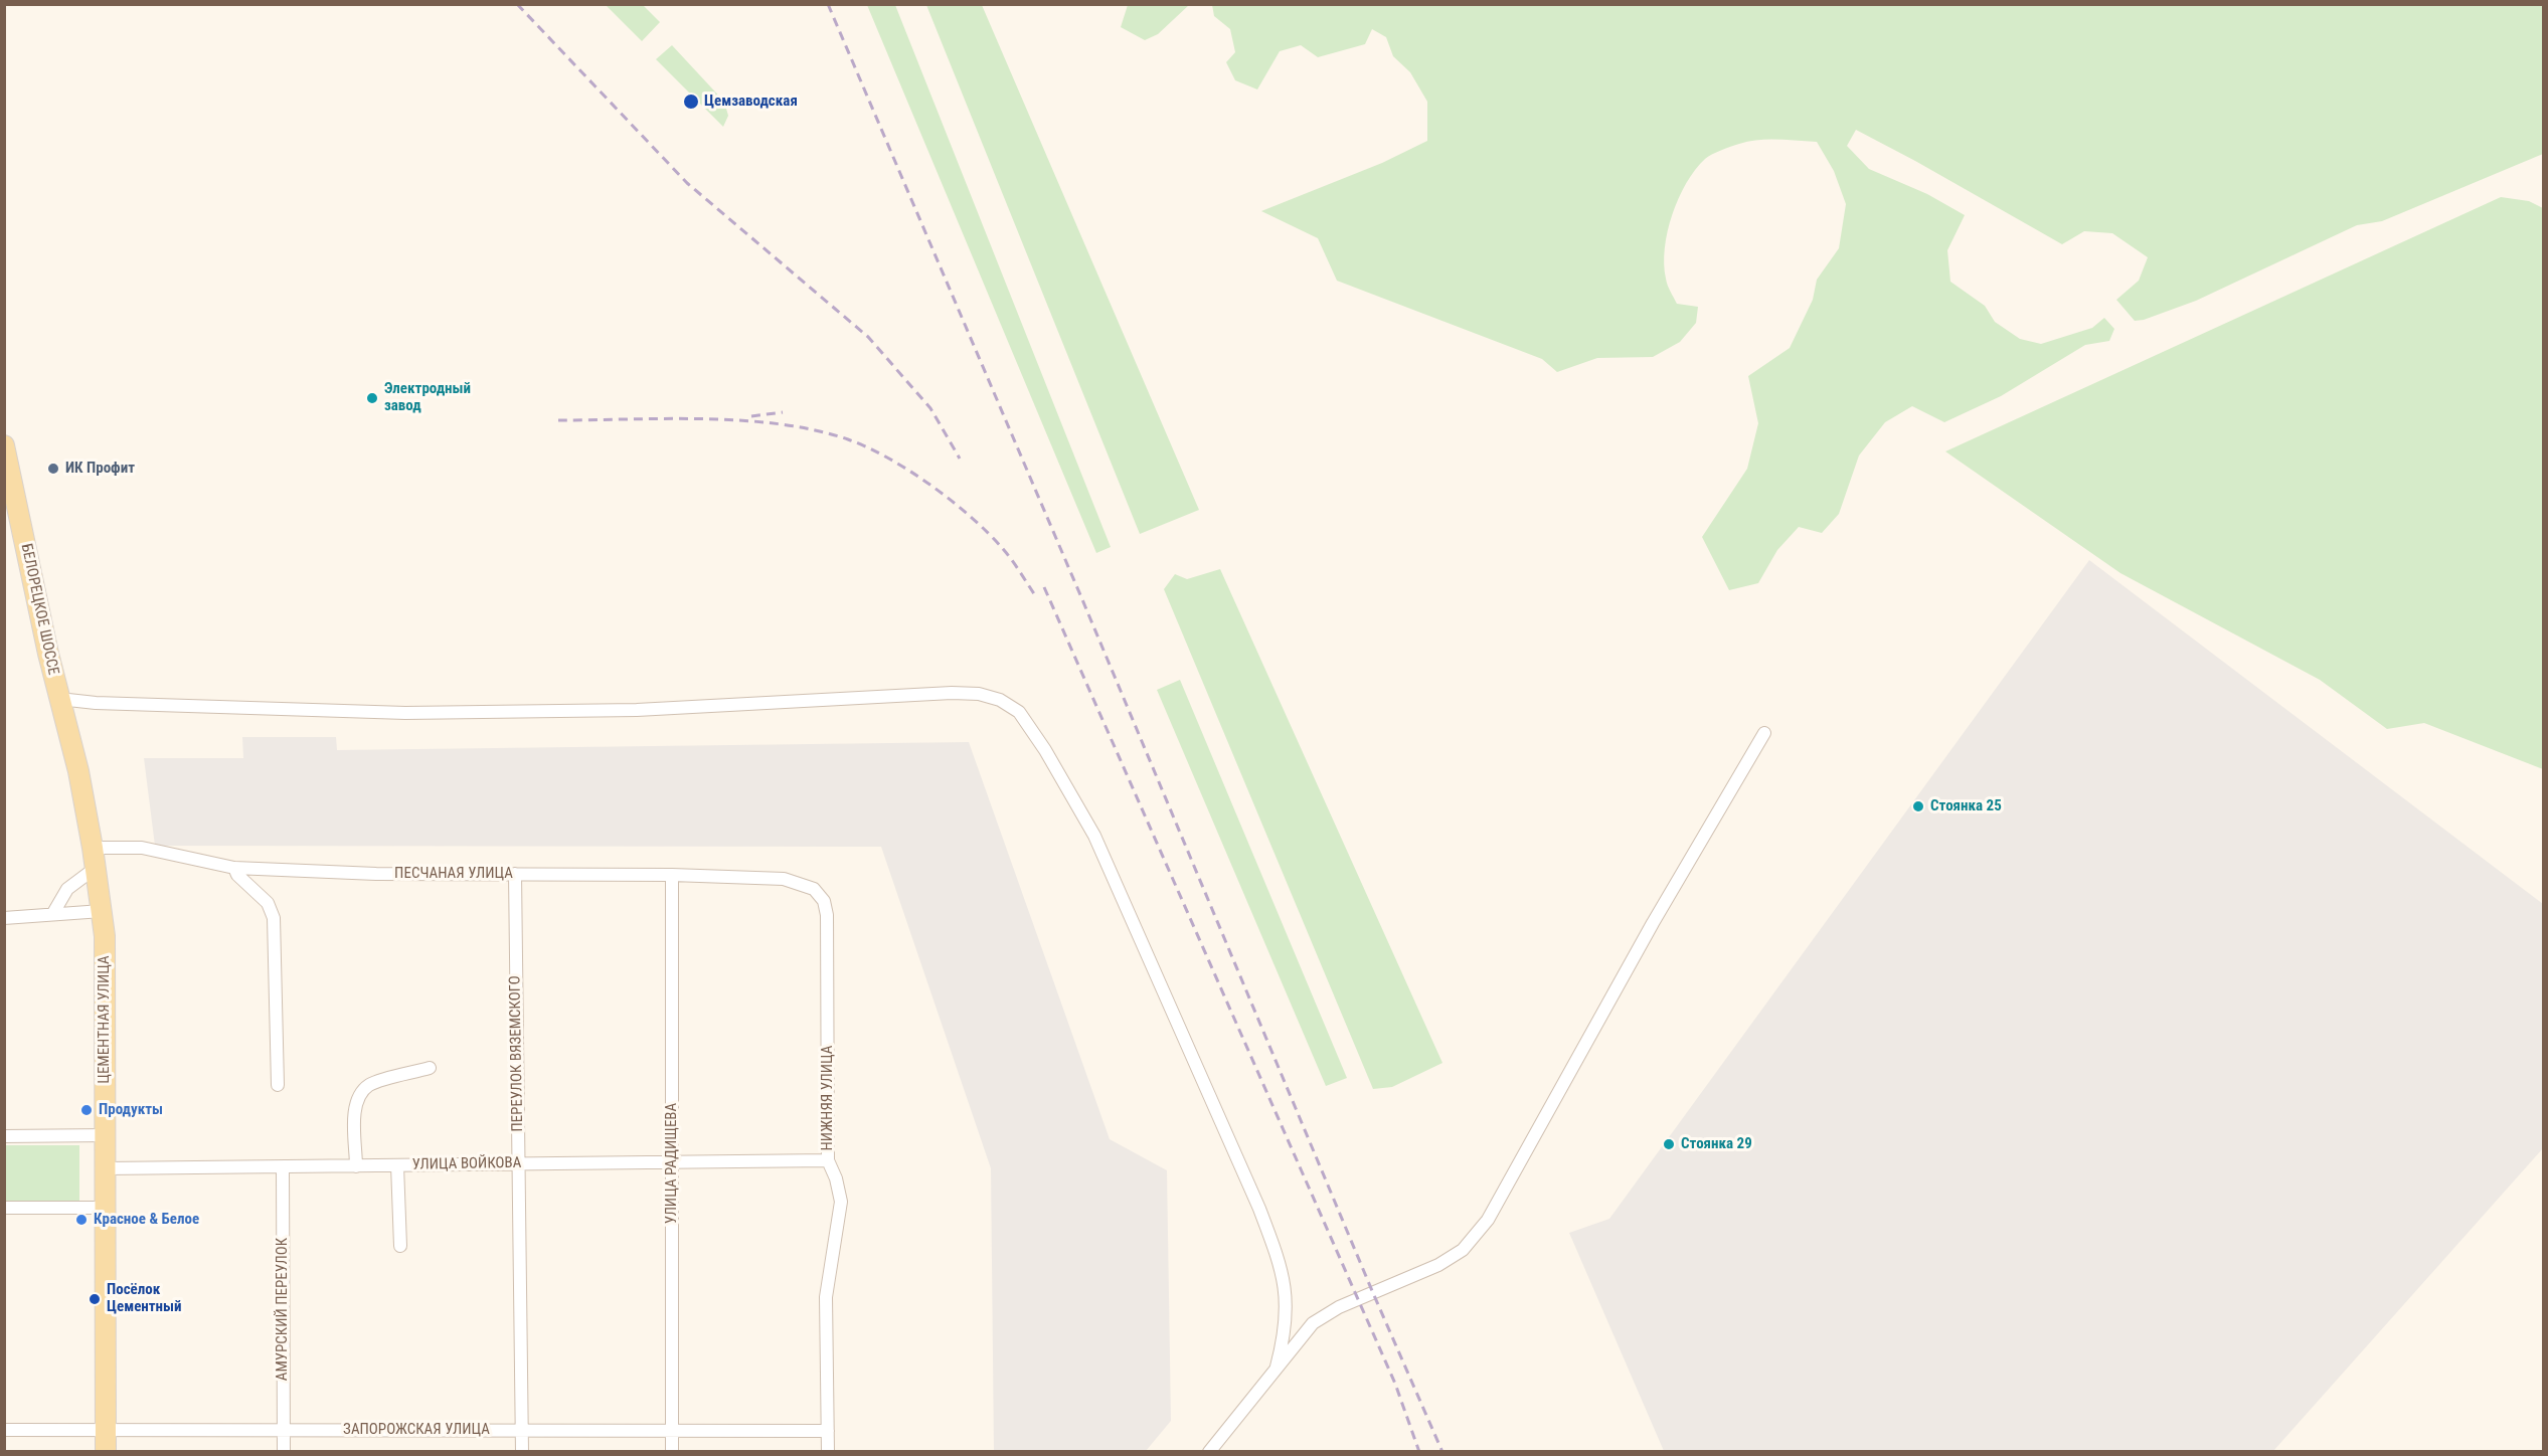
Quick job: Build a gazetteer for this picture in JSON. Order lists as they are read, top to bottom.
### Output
{
  "streets": {
    "main road": ["БЕЛОРЕЦКОЕ ШОССЕ", "ЦЕМЕНТНАЯ УЛИЦА"],
    "street": [
      "ПЕСЧАНАЯ УЛИЦА",
      "ПЕРЕУЛОК ВЯЗЕМСКОГО",
      "НИЖНЯЯ УЛИЦА",
      "УЛИЦА РАДИЩЕВА",
      "УЛИЦА ВОЙКОВА",
      "АМУРСКИЙ ПЕРЕУЛОК",
      "ЗАПОРОЖСКАЯ УЛИЦА"
    ]
  },
  "crossings": [
    ["БЕЛОРЕЦКОЕ ШОССЕ", "ЦЕМЕНТНАЯ УЛИЦА"],
    ["ПЕСЧАНАЯ УЛИЦА", "ЦЕМЕНТНАЯ УЛИЦА"],
    ["ПЕСЧАНАЯ УЛИЦА", "ПЕРЕУЛОК ВЯЗЕМСКОГО"],
    ["ПЕСЧАНАЯ УЛИЦА", "НИЖНЯЯ УЛИЦА"],
    ["ПЕСЧАНАЯ УЛИЦА", "УЛИЦА РАДИЩЕВА"],
    ["ЦЕМЕНТНАЯ УЛИЦА", "УЛИЦА ВОЙКОВА"],
    ["ЦЕМЕНТНАЯ УЛИЦА", "ЗАПОРОЖСКАЯ УЛИЦА"],
    ["ПЕРЕУЛОК ВЯЗЕМСКОГО", "УЛИЦА ВОЙКОВА"],
    ["ПЕРЕУЛОК ВЯЗЕМСКОГО", "ЗАПОРОЖСКАЯ УЛИЦА"],
    ["НИЖНЯЯ УЛИЦА", "УЛИЦА ВОЙКОВА"],
    ["НИЖНЯЯ УЛИЦА", "ЗАПОРОЖСКАЯ УЛИЦА"],
    ["УЛИЦА РАДИЩЕВА", "УЛИЦА ВОЙКОВА"],
    ["УЛИЦА РАДИЩЕВА", "ЗАПОРОЖСКАЯ УЛИЦА"],
    ["УЛИЦА ВОЙКОВА", "АМУРСКИЙ ПЕРЕУЛОК"],
    ["АМУРСКИЙ ПЕРЕУЛОК", "ЗАПОРОЖСКАЯ УЛИЦА"]
  ],
  "places": [
    "Цемзаводская",
    "Электродный завод",
    "ИК Профит",
    "Стоянка 25",
    "Продукты",
    "Стоянка 29",
    "Красное & Белое",
    "Посёлок Цементный"
  ]
}
